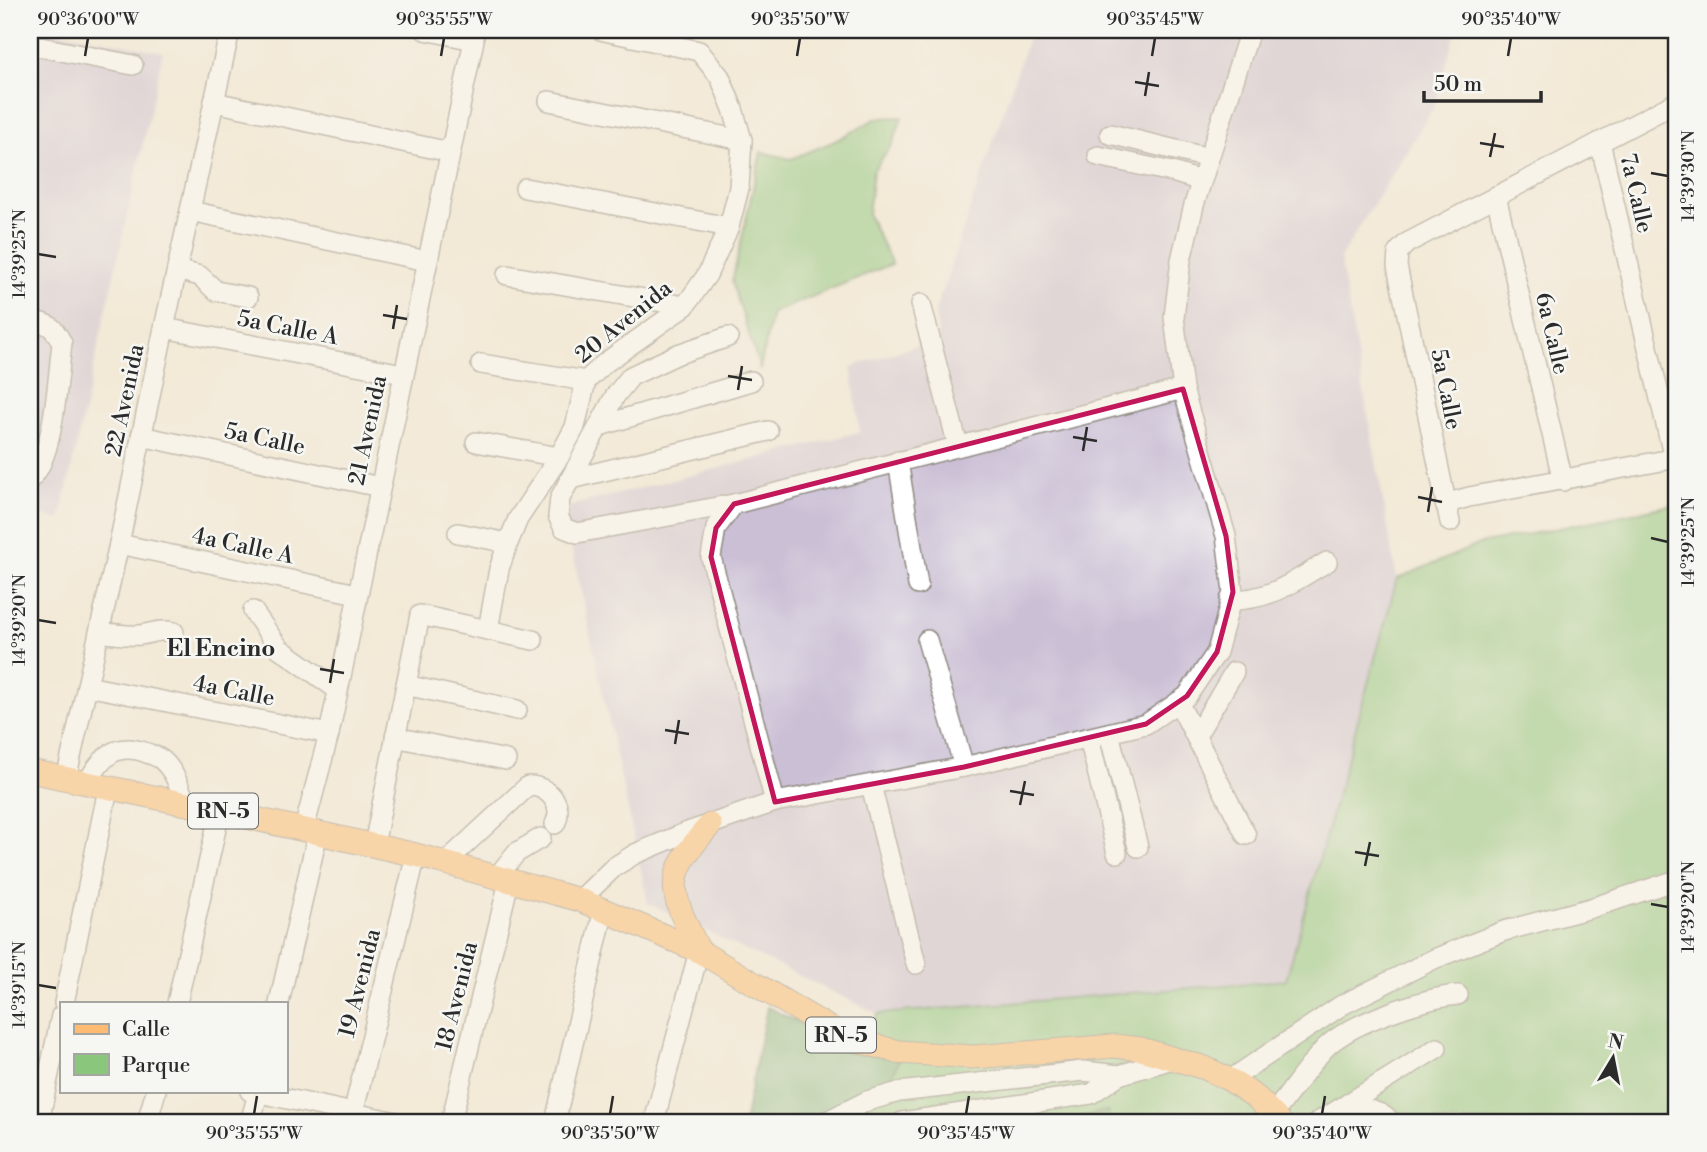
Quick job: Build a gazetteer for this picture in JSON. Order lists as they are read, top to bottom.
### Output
{
  "streets": {
    "main road": ["RN-5"],
    "street": [
      "7a Calle",
      "20 Avenida",
      "5a Calle A",
      "6a Calle",
      "5a Calle",
      "22 Avenida",
      "21 Avenida",
      "4a Calle A",
      "4a Calle",
      "19 Avenida",
      "18 Avenida"
    ]
  },
  "crossings": [
    ["5a Calle A", "22 Avenida"],
    ["5a Calle A", "21 Avenida"],
    ["6a Calle", "5a Calle"],
    ["5a Calle", "22 Avenida"],
    ["5a Calle", "21 Avenida"],
    ["22 Avenida", "4a Calle A"],
    ["22 Avenida", "4a Calle"],
    ["22 Avenida", "RN-5"],
    ["21 Avenida", "4a Calle A"],
    ["21 Avenida", "4a Calle"],
    ["21 Avenida", "RN-5"],
    ["RN-5", "19 Avenida"],
    ["RN-5", "18 Avenida"]
  ],
  "districts": ["El Encino"],
  "legend": ["Calle", "Parque"],
  "scale_bar": "50 m",
  "north": "top",
  "coordinates": [
    "90°36'00\"W",
    "90°35'55\"W",
    "90°35'50\"W",
    "90°35'45\"W",
    "90°35'40\"W",
    "14°39'30\"N",
    "14°39'25\"N",
    "14°39'20\"N",
    "14°39'15\"N"
  ]
}
